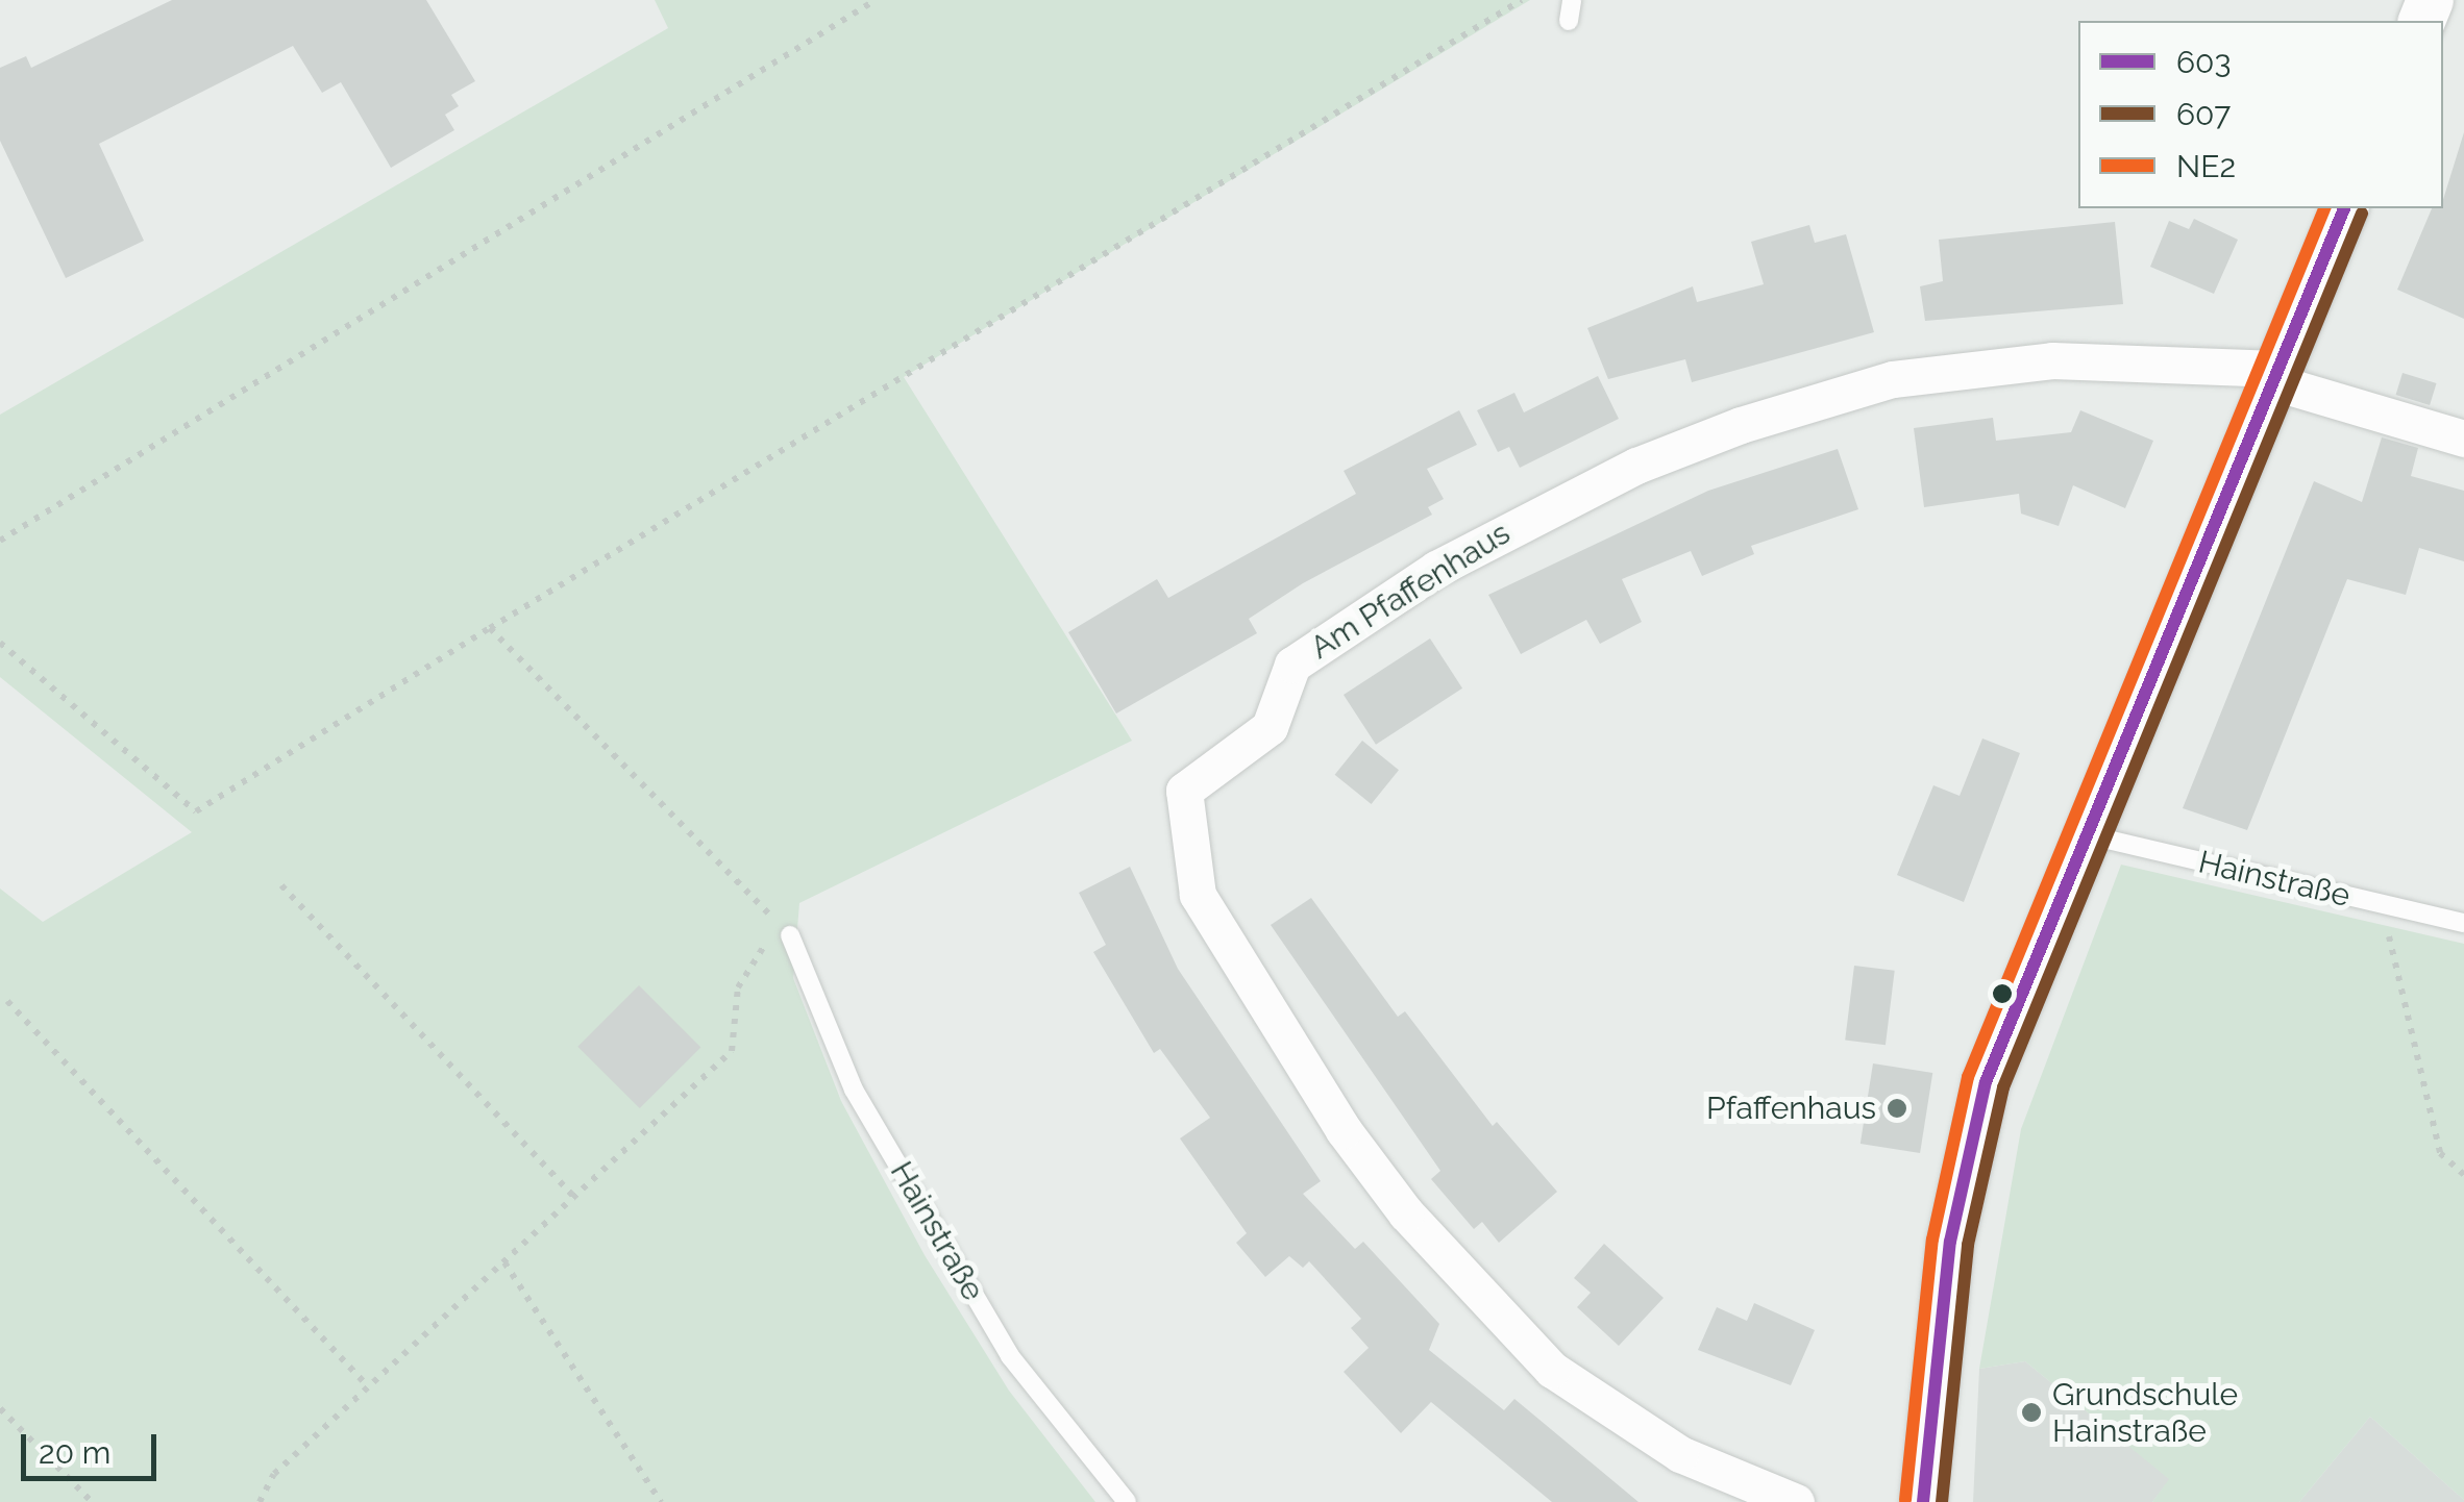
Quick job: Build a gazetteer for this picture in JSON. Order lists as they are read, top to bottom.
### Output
{
  "streets": {
    "street": ["Am Pfaffenhaus"],
    "lane": ["Hainstraße"]
  },
  "places": ["Pfaffenhaus", "Grundschule Hainstraße"],
  "lines": ["transit line 603", "transit line NE2", "transit line 607"],
  "legend": ["603", "607", "NE2"],
  "scale_bar": "20 m"
}
